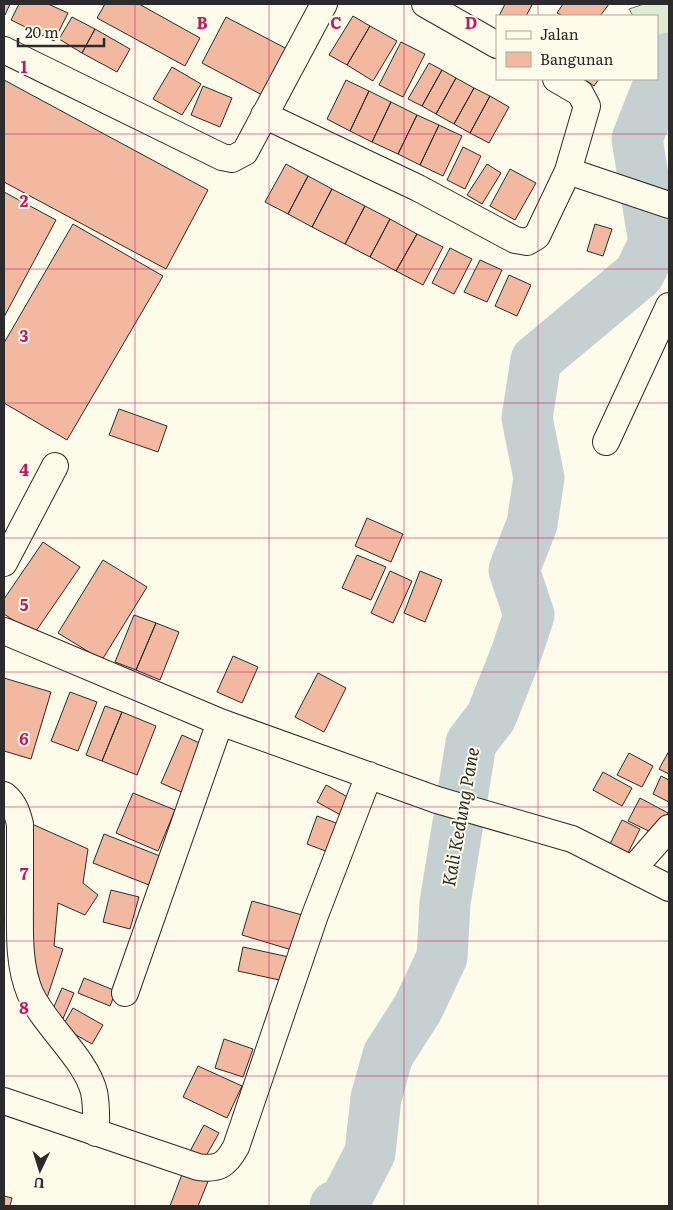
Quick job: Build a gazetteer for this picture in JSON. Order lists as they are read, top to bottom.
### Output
{
  "water": ["Kali Kedung Pane"],
  "legend": ["Jalan", "Bangunan"],
  "scale_bar": "20 m",
  "north": "bottom",
  "grid": {
    "columns": ["B", "C", "D"],
    "rows": [
      "1",
      "2",
      "3",
      "4",
      "5",
      "6",
      "7",
      "8"
    ]
  }
}
